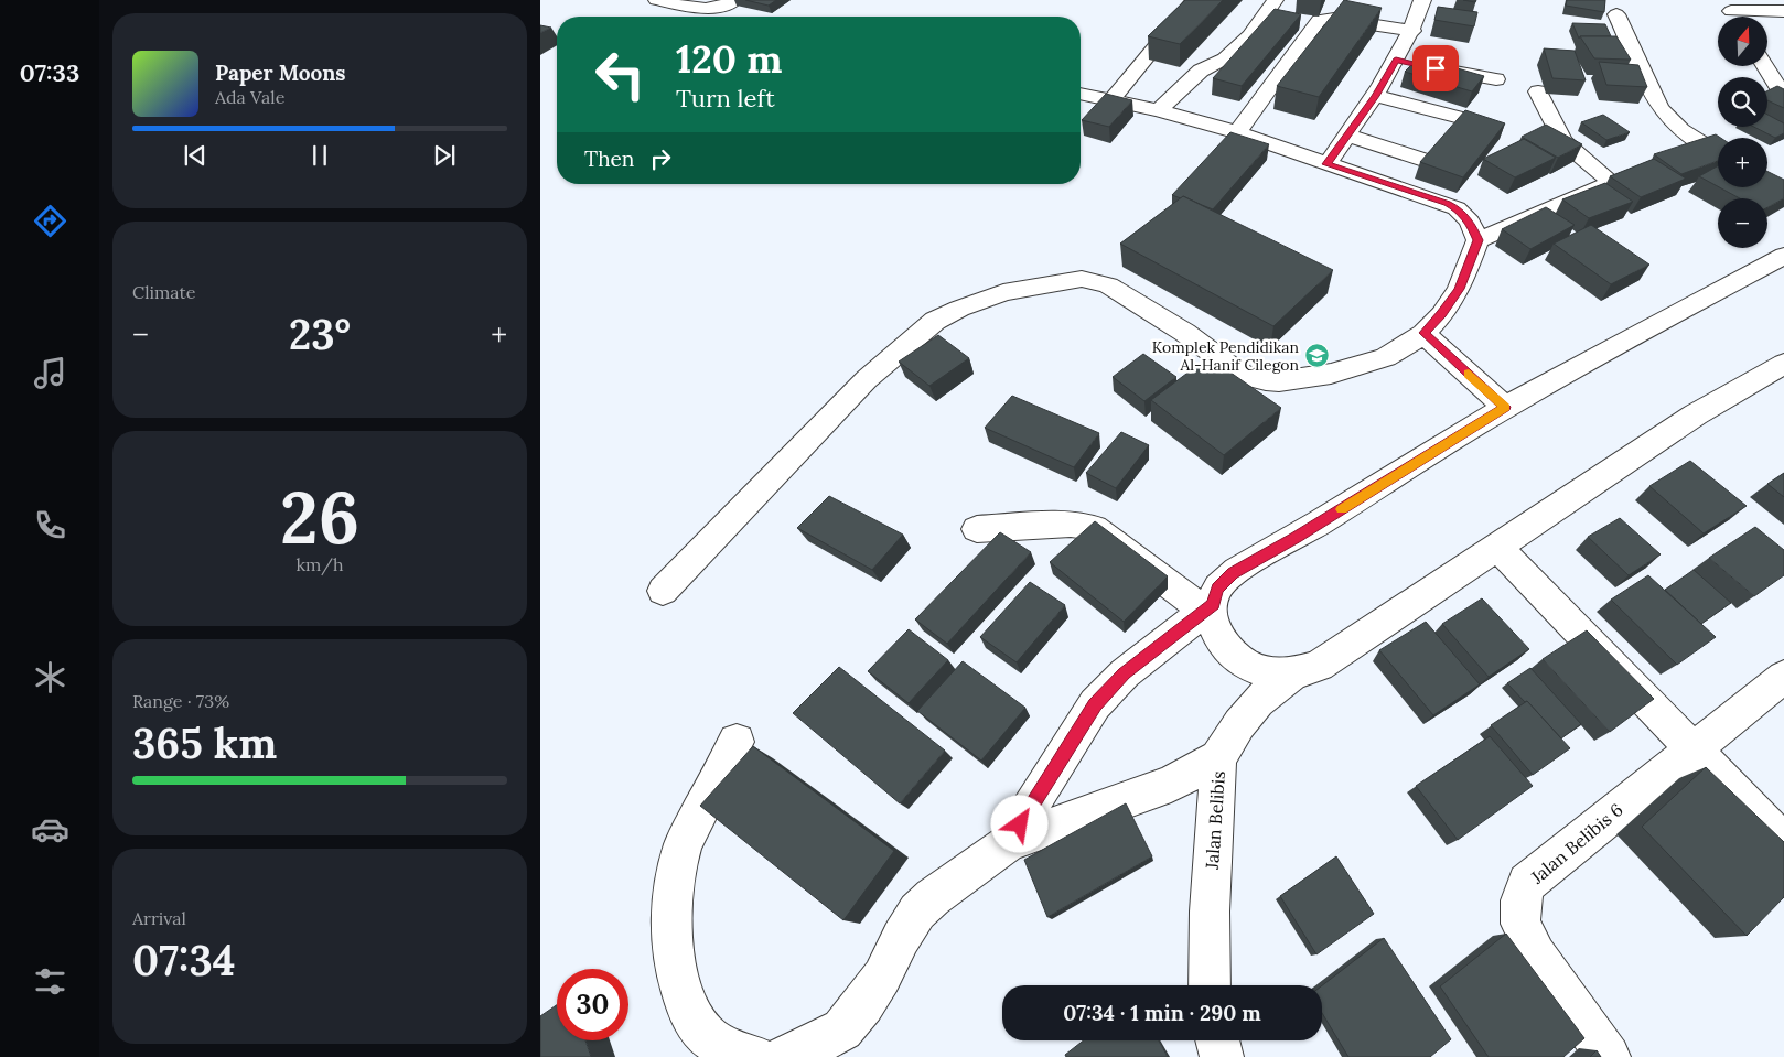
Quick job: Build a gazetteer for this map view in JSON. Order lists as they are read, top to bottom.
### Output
{
  "streets": {
    "street": ["Jalan Belibis", "Jalan Belibis 6"]
  },
  "places": {
    "school or university": ["Komplek Pendidikan Al-Hanif Cilegon"]
  },
  "north": "top",
  "page": {
    "tabs": "07:33",
    "map_buttons": ["+", "−"],
    "turn": ["120 m", "Turn left"],
    "song": ["Paper Moons", "Ada Vale"],
    "then": "Then",
    "tile": [
      "Climate",
      ["26", "km/h"],
      ["Range · 73%", "365 km"],
      ["Arrival", "07:34"]
    ],
    "heat": ["−", "23°", "+"],
    "limit": "30",
    "trip": "07:34 · 1 min · 290 m"
  }
}
